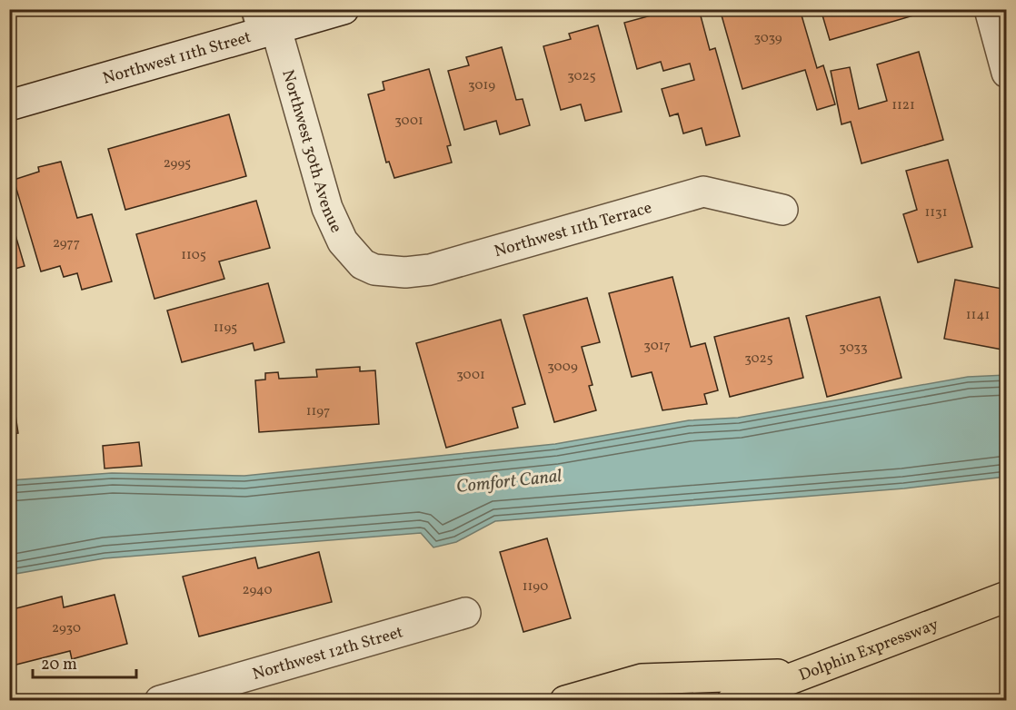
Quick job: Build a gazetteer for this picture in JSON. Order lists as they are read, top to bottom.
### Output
{
  "streets": {
    "highway": ["Dolphin Expressway"],
    "street": [
      "Northwest 11th Street",
      "Northwest 30th Avenue",
      "Northwest 11th Terrace",
      "Northwest 12th Street"
    ]
  },
  "crossings": [
    ["Northwest 11th Street", "Northwest 30th Avenue"],
    ["Northwest 30th Avenue", "Northwest 11th Terrace"]
  ],
  "water": ["Comfort Canal"],
  "house_numbers": [
    "3039",
    "3025",
    "3019",
    "1121",
    "3001",
    "2995",
    "1131",
    "2977",
    "1105",
    "1141",
    "1195",
    "3017",
    "3033",
    "3025",
    "3009",
    "3001",
    "1197",
    "1190",
    "2940",
    "2930"
  ],
  "scale_bar": "20 m"
}
